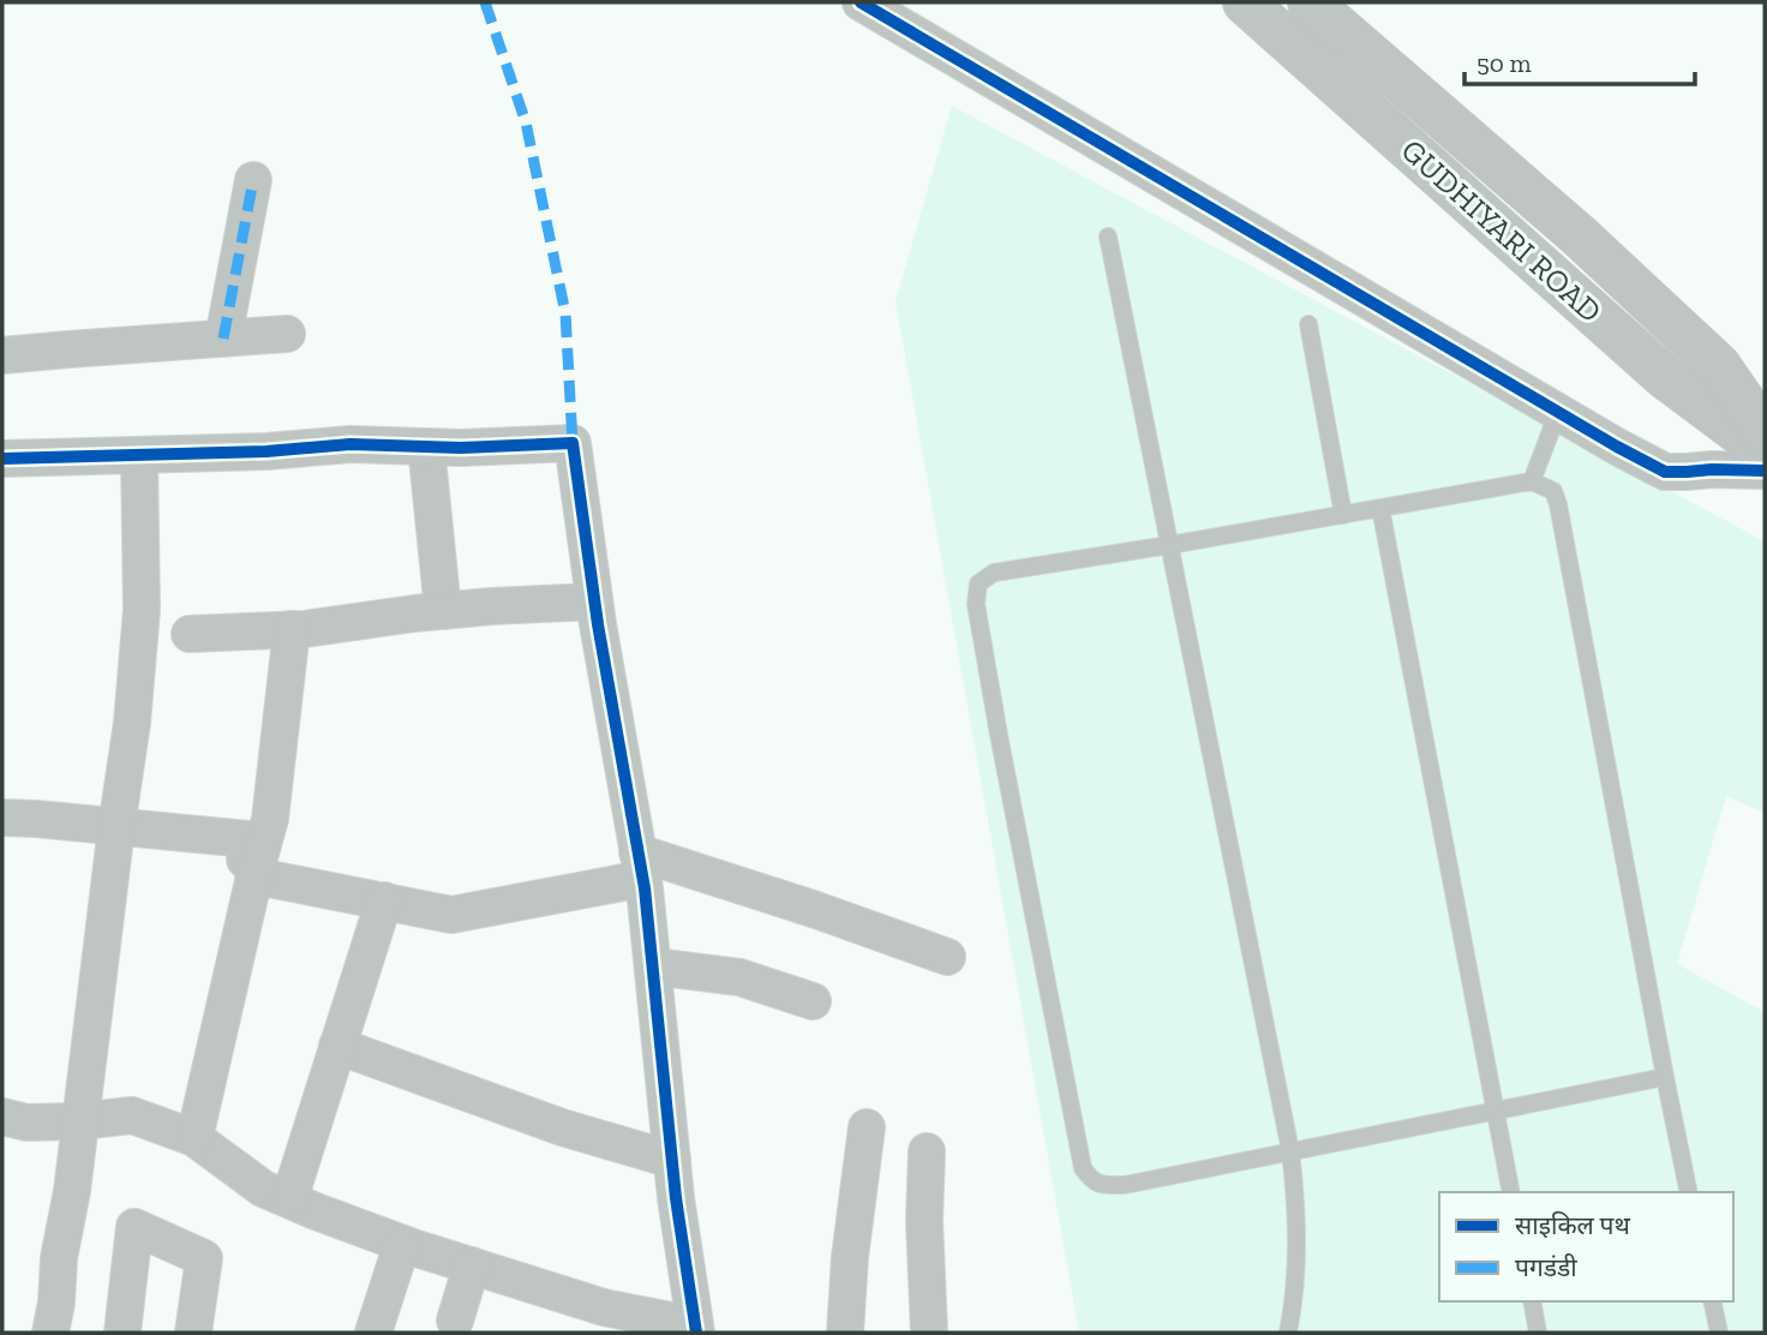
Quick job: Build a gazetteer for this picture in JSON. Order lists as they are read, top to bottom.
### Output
{
  "streets": {
    "street": ["GUDHIYARI ROAD"]
  },
  "legend": ["साइकिल पथ", "पगडंडी"],
  "scale_bar": "50 m"
}
